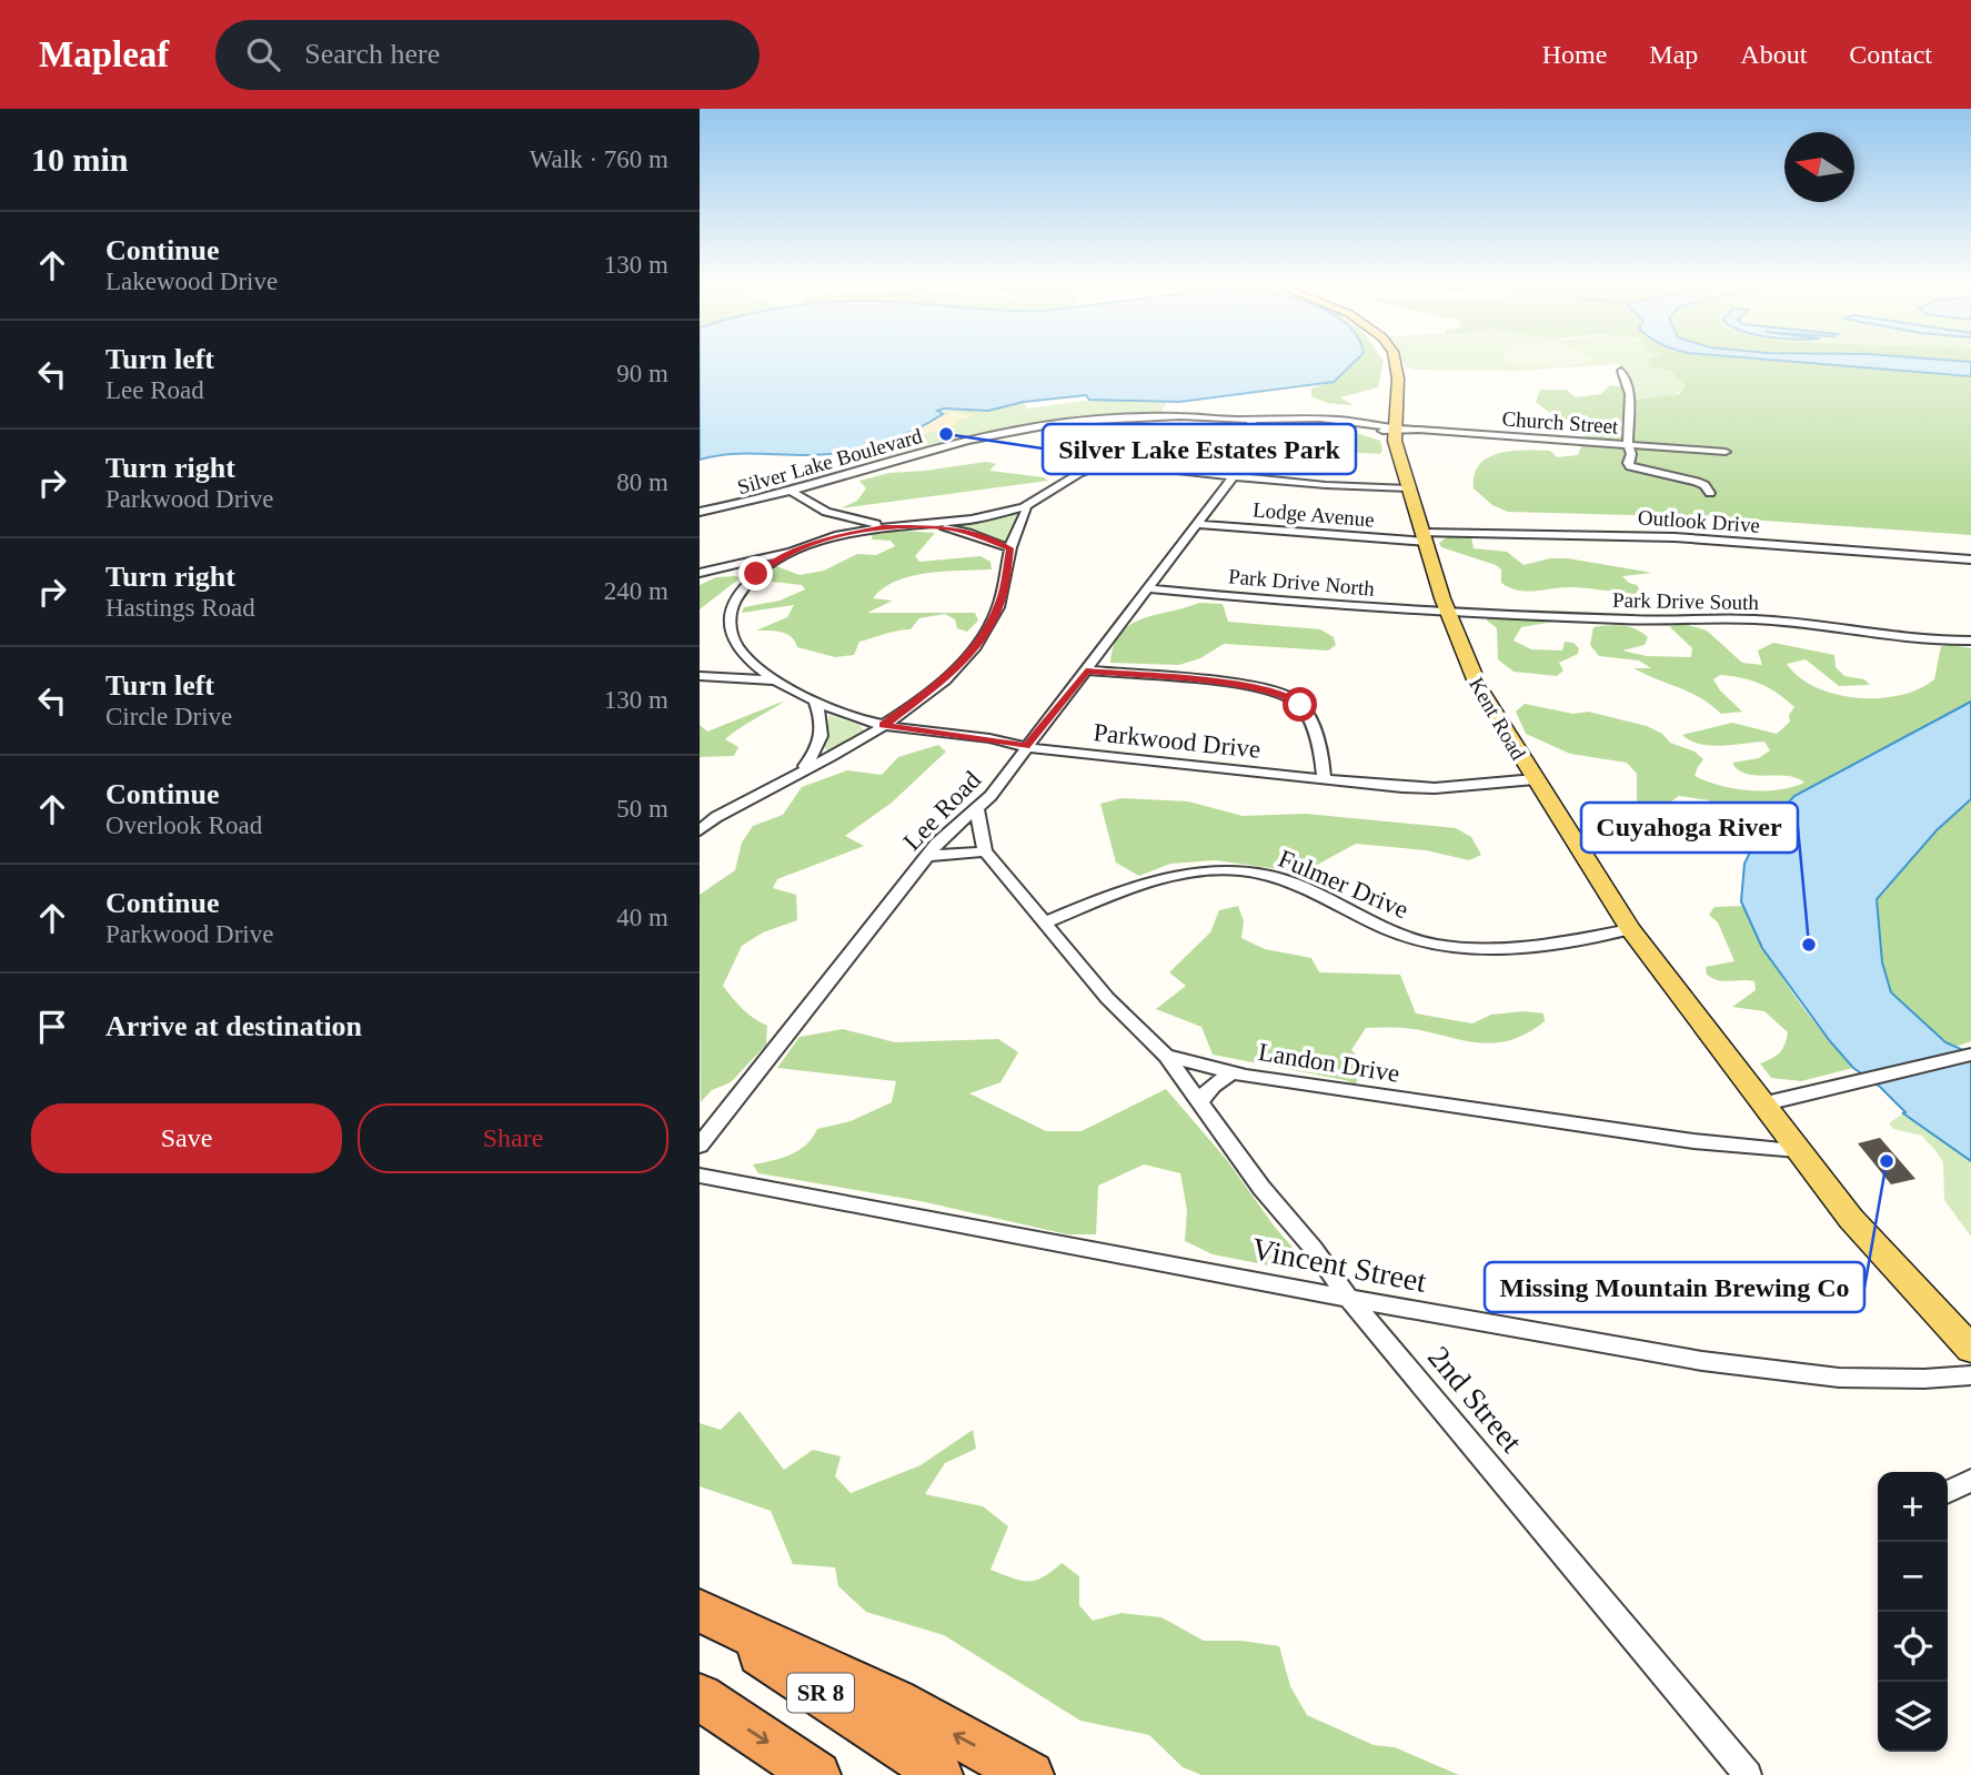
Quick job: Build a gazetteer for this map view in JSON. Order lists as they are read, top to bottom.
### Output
{
  "streets": {
    "highway": ["SR 8"],
    "main road": ["Kent Road"],
    "street": [
      "Church Street",
      "Silver Lake Boulevard",
      "Lodge Avenue",
      "Outlook Drive",
      "Park Drive North",
      "Park Drive South",
      "Parkwood Drive",
      "Lee Road",
      "Fulmer Drive",
      "Landon Drive",
      "Vincent Street",
      "2nd Street"
    ]
  },
  "crossings": [
    ["Church Street", "Silver Lake Boulevard"],
    ["Church Street", "Kent Road"],
    ["Silver Lake Boulevard", "Kent Road"],
    ["Silver Lake Boulevard", "Lee Road"],
    ["Lodge Avenue", "Outlook Drive"],
    ["Lodge Avenue", "Kent Road"],
    ["Lodge Avenue", "Lee Road"],
    ["Outlook Drive", "Kent Road"],
    ["Park Drive North", "Park Drive South"],
    ["Park Drive North", "Kent Road"],
    ["Park Drive North", "Lee Road"],
    ["Park Drive South", "Kent Road"],
    ["Kent Road", "Parkwood Drive"],
    ["Kent Road", "Fulmer Drive"],
    ["Kent Road", "Landon Drive"],
    ["Parkwood Drive", "Lee Road"],
    ["Landon Drive", "2nd Street"],
    ["Vincent Street", "2nd Street"]
  ],
  "places": ["Silver Lake Estates Park", "Cuyahoga River", "Missing Mountain Brewing Co"],
  "north": "left",
  "page": {
    "header": "Mapleaf",
    "search": "Search here",
    "nav": [
      "Home",
      "Map",
      "About",
      "Contact"
    ],
    "heading": ["10 min", "Walk · 760 m"],
    "list": [
      ["Continue", "Lakewood Drive", "130 m"],
      ["Turn left", "Lee Road", "90 m"],
      ["Turn right", "Parkwood Drive", "80 m"],
      ["Turn right", "Hastings Road", "240 m"],
      ["Turn left", "Circle Drive", "130 m"],
      ["Continue", "Overlook Road", "50 m"],
      ["Continue", "Parkwood Drive", "40 m"],
      "Arrive at destination"
    ],
    "buttons": ["Save", "Share"],
    "map_buttons": ["+", "−"]
  }
}
